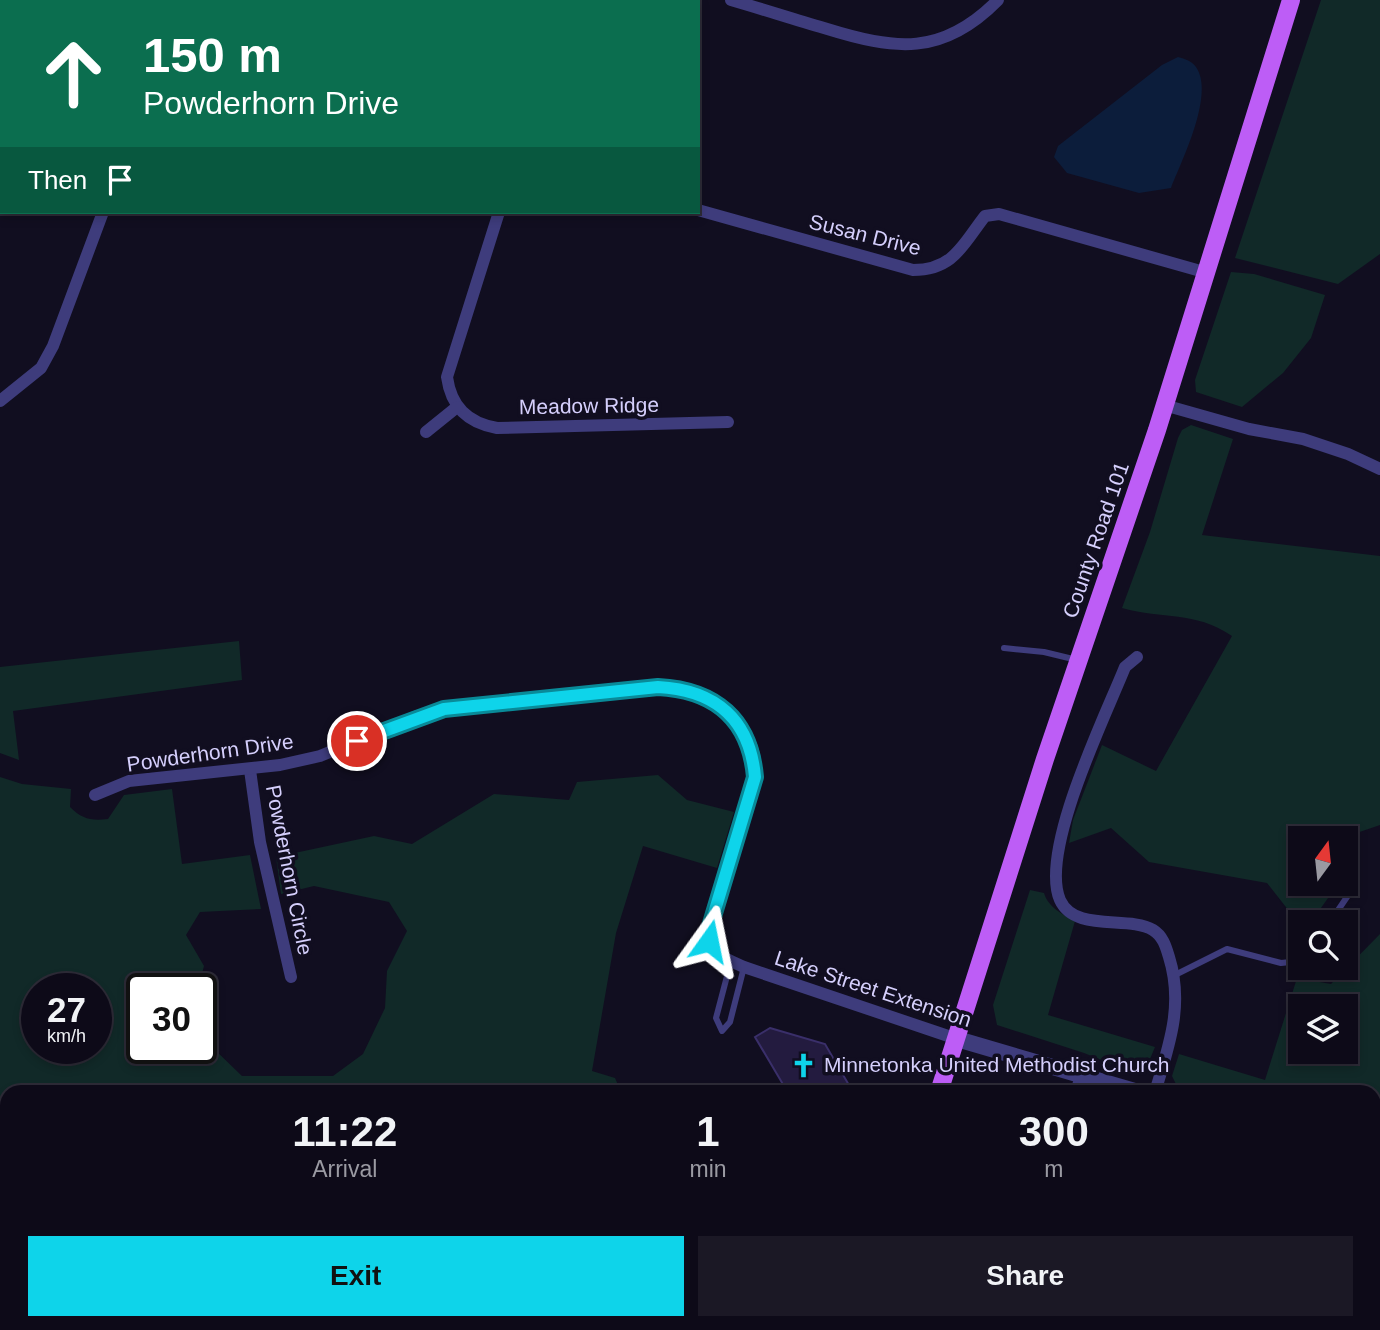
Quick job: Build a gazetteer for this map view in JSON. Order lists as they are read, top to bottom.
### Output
{
  "streets": {
    "main road": ["County Road 101"],
    "street": [
      "Susan Drive",
      "Meadow Ridge",
      "Powderhorn Drive",
      "Powderhorn Circle",
      "Lake Street Extension"
    ]
  },
  "crossings": [
    ["Susan Drive", "County Road 101"],
    ["County Road 101", "Lake Street Extension"],
    ["Powderhorn Drive", "Powderhorn Circle"],
    ["Powderhorn Drive", "Lake Street Extension"]
  ],
  "places": {
    "church": ["Minnetonka United Methodist Church"]
  },
  "north": "top",
  "page": {
    "turn": ["150 m", "Powderhorn Drive"],
    "then": "Then",
    "speed": "27 km/h",
    "limit": "30",
    "eta": [
      "11:22",
      "Arrival",
      "1",
      "min",
      "300",
      "m"
    ],
    "buttons": ["Exit", "Share"]
  }
}
